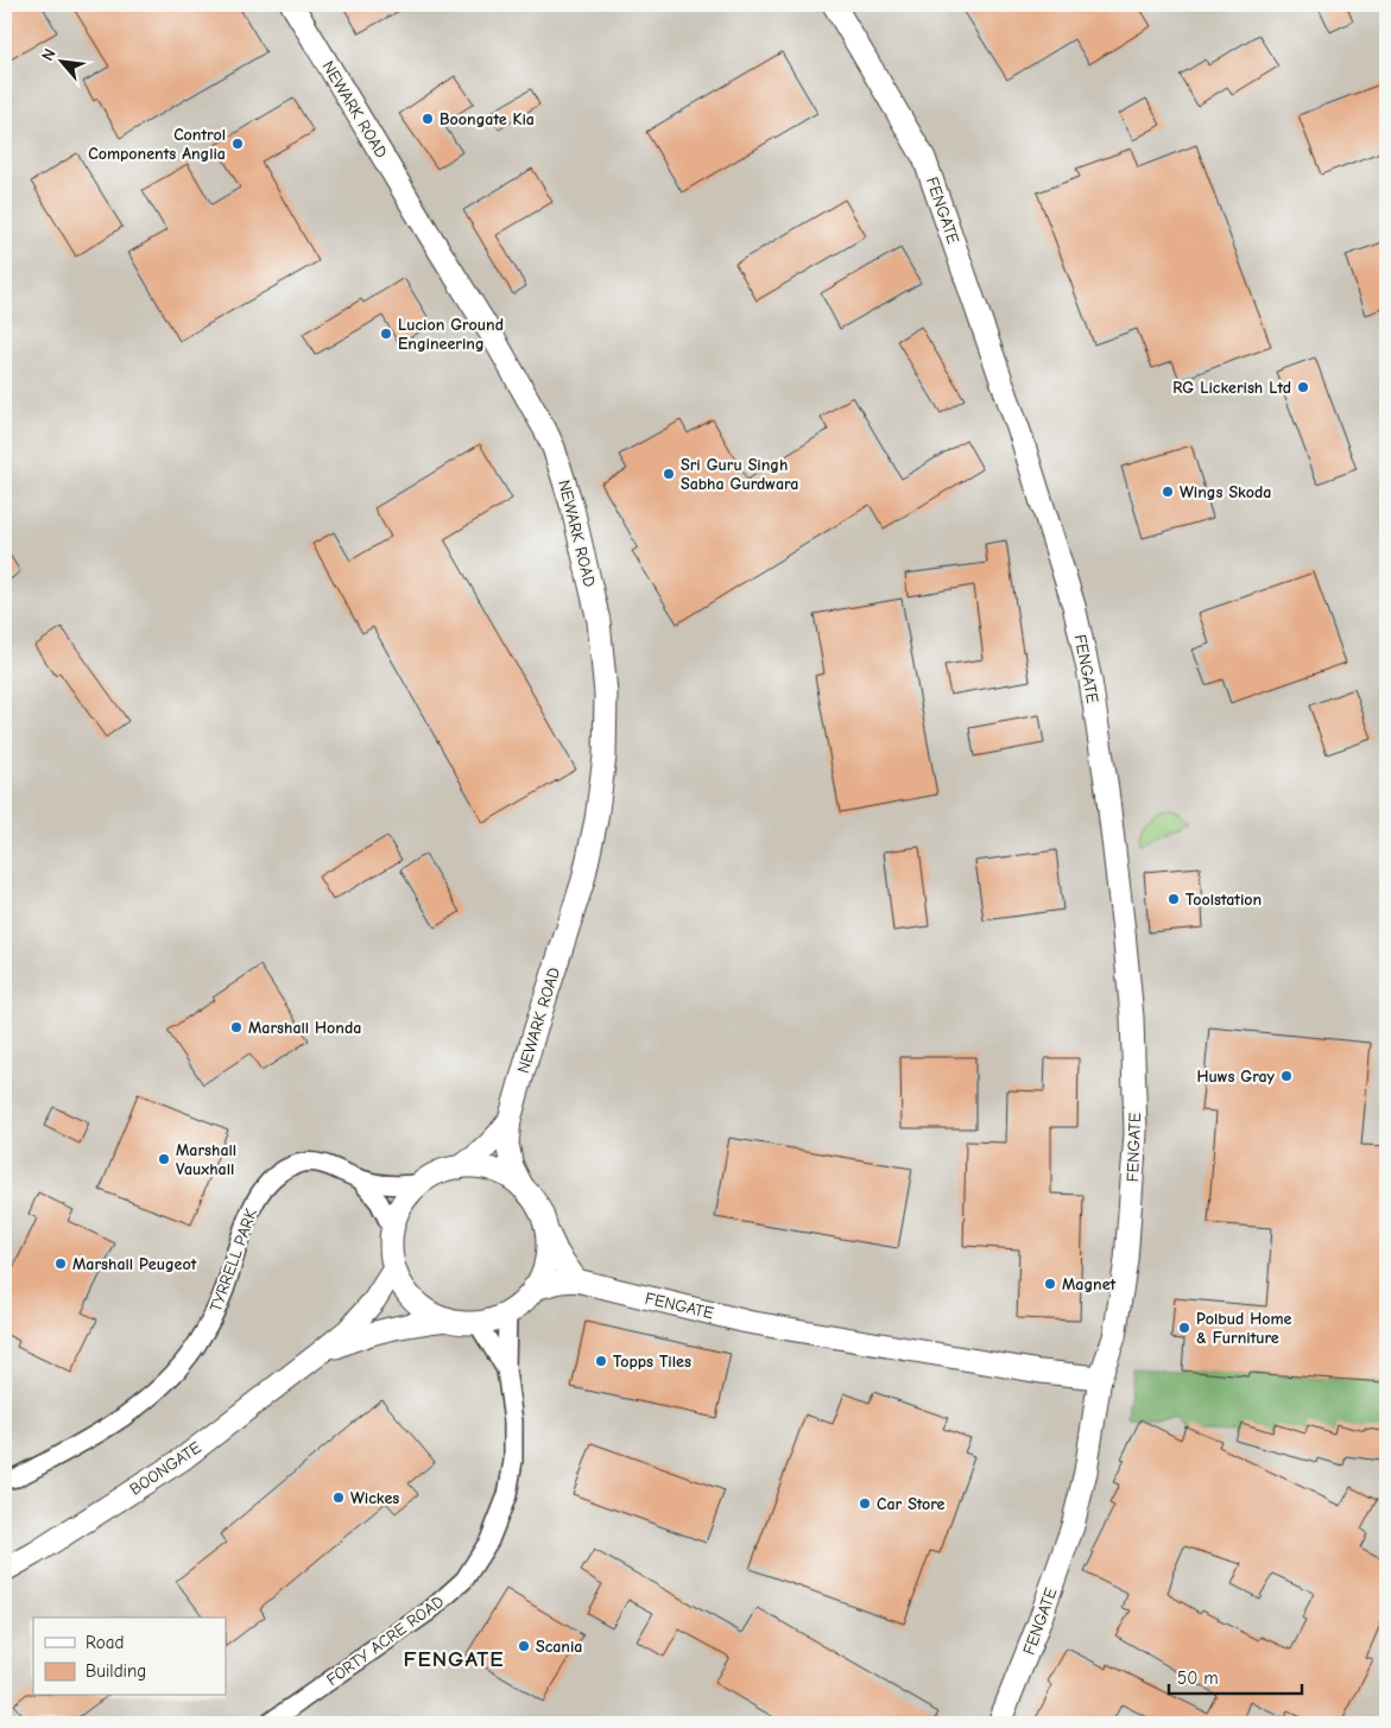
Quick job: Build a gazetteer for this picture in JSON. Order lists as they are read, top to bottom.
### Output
{
  "streets": {
    "street": [
      "NEWARK ROAD",
      "FENGATE",
      "TYRRELL PARK",
      "BOONGATE",
      "FORTY ACRE ROAD"
    ]
  },
  "crossings": [
    ["NEWARK ROAD", "FENGATE"],
    ["NEWARK ROAD", "TYRRELL PARK"],
    ["NEWARK ROAD", "BOONGATE"],
    ["FENGATE", "TYRRELL PARK"],
    ["FENGATE", "BOONGATE"],
    ["TYRRELL PARK", "BOONGATE"]
  ],
  "districts": ["FENGATE"],
  "places": [
    "Boongate Kia",
    "Control Components Anglia",
    "Lucion Ground Engineering",
    "RG Lickerish Ltd",
    "Sri Guru Singh Sabha Gurdwara",
    "Wings Skoda",
    "Toolstation",
    "Marshall Honda",
    "Huws Gray",
    "Marshall Vauxhall",
    "Marshall Peugeot",
    "Magnet",
    "Polbud Home & Furniture",
    "Topps Tiles",
    "Wickes",
    "Car Store",
    "Scania"
  ],
  "legend": ["Road", "Building"],
  "scale_bar": "50 m",
  "north": "top left"
}
